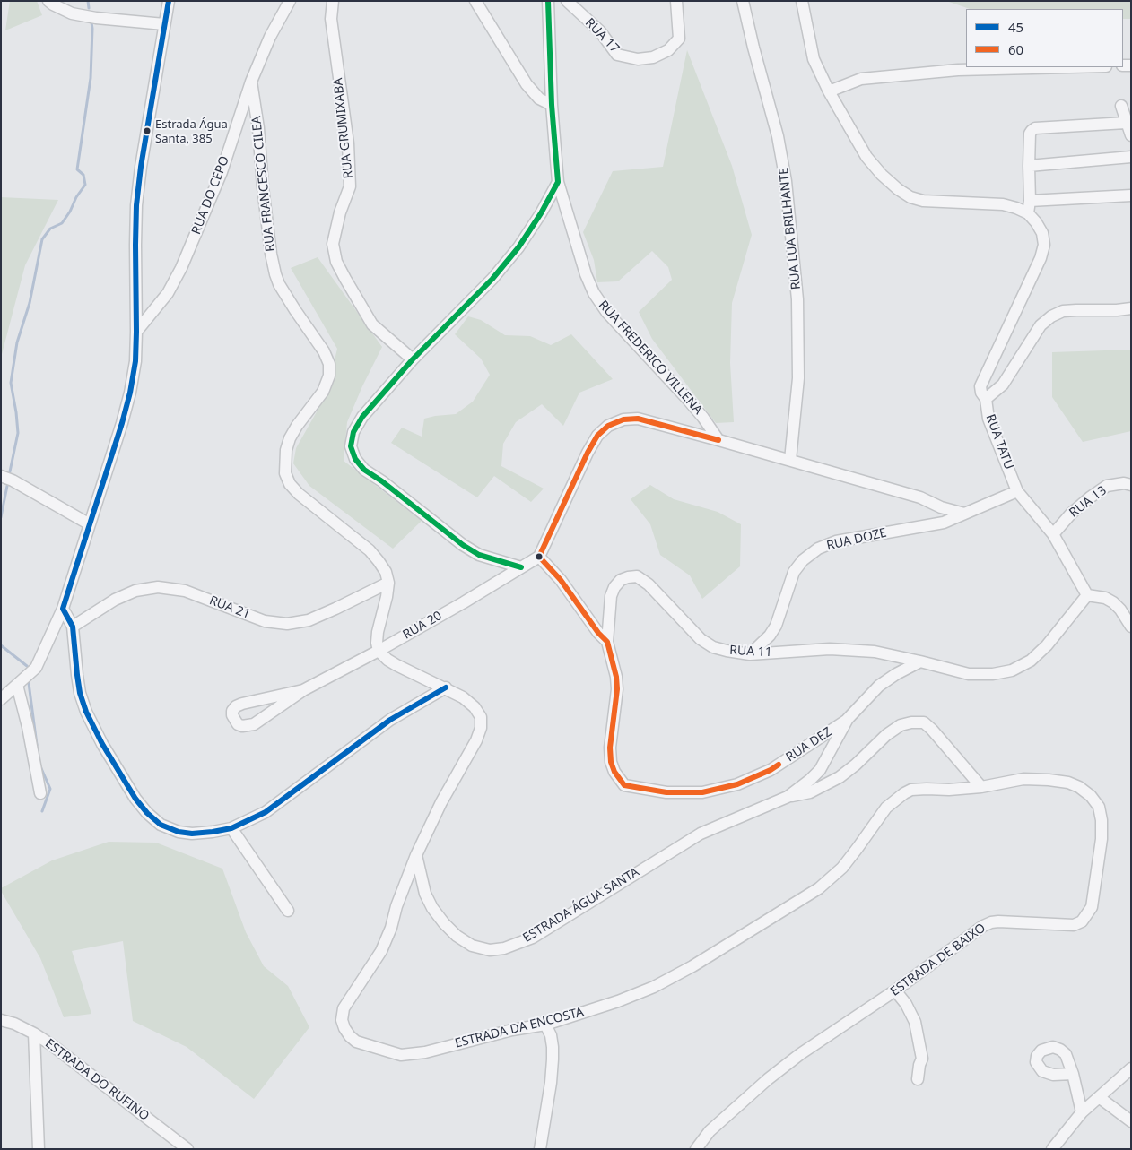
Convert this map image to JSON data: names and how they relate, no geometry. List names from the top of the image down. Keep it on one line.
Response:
{"streets":{"street":["RUA 17","RUA GRUMIXABA","RUA FRANCESCO CILEA","RUA DO CEPO","RUA LUA BRILHANTE","RUA FREDERICO VILLENA","RUA TATU","RUA 13","RUA DOZE","RUA 21","RUA 20","RUA 11","RUA DEZ","ESTRADA ÁGUA SANTA","ESTRADA DE BAIXO","ESTRADA DA ENCOSTA","ESTRADA DO RUFINO"]},"crossings":[["RUA FRANCESCO CILEA","RUA DO CEPO"],["RUA FRANCESCO CILEA","RUA 21"],["RUA TATU","RUA 13"],["RUA TATU","RUA DOZE"],["RUA DOZE","RUA 11"],["RUA 20","RUA DEZ"],["RUA 11","RUA DEZ"],["RUA 11","ESTRADA ÁGUA SANTA"],["RUA DEZ","ESTRADA ÁGUA SANTA"],["ESTRADA ÁGUA SANTA","ESTRADA DA ENCOSTA"],["ESTRADA DE BAIXO","ESTRADA DA ENCOSTA"]],"places":["Estrada Água Santa, 385"],"lines":["transit line 45","transit line 60"],"legend":["45","60"]}
